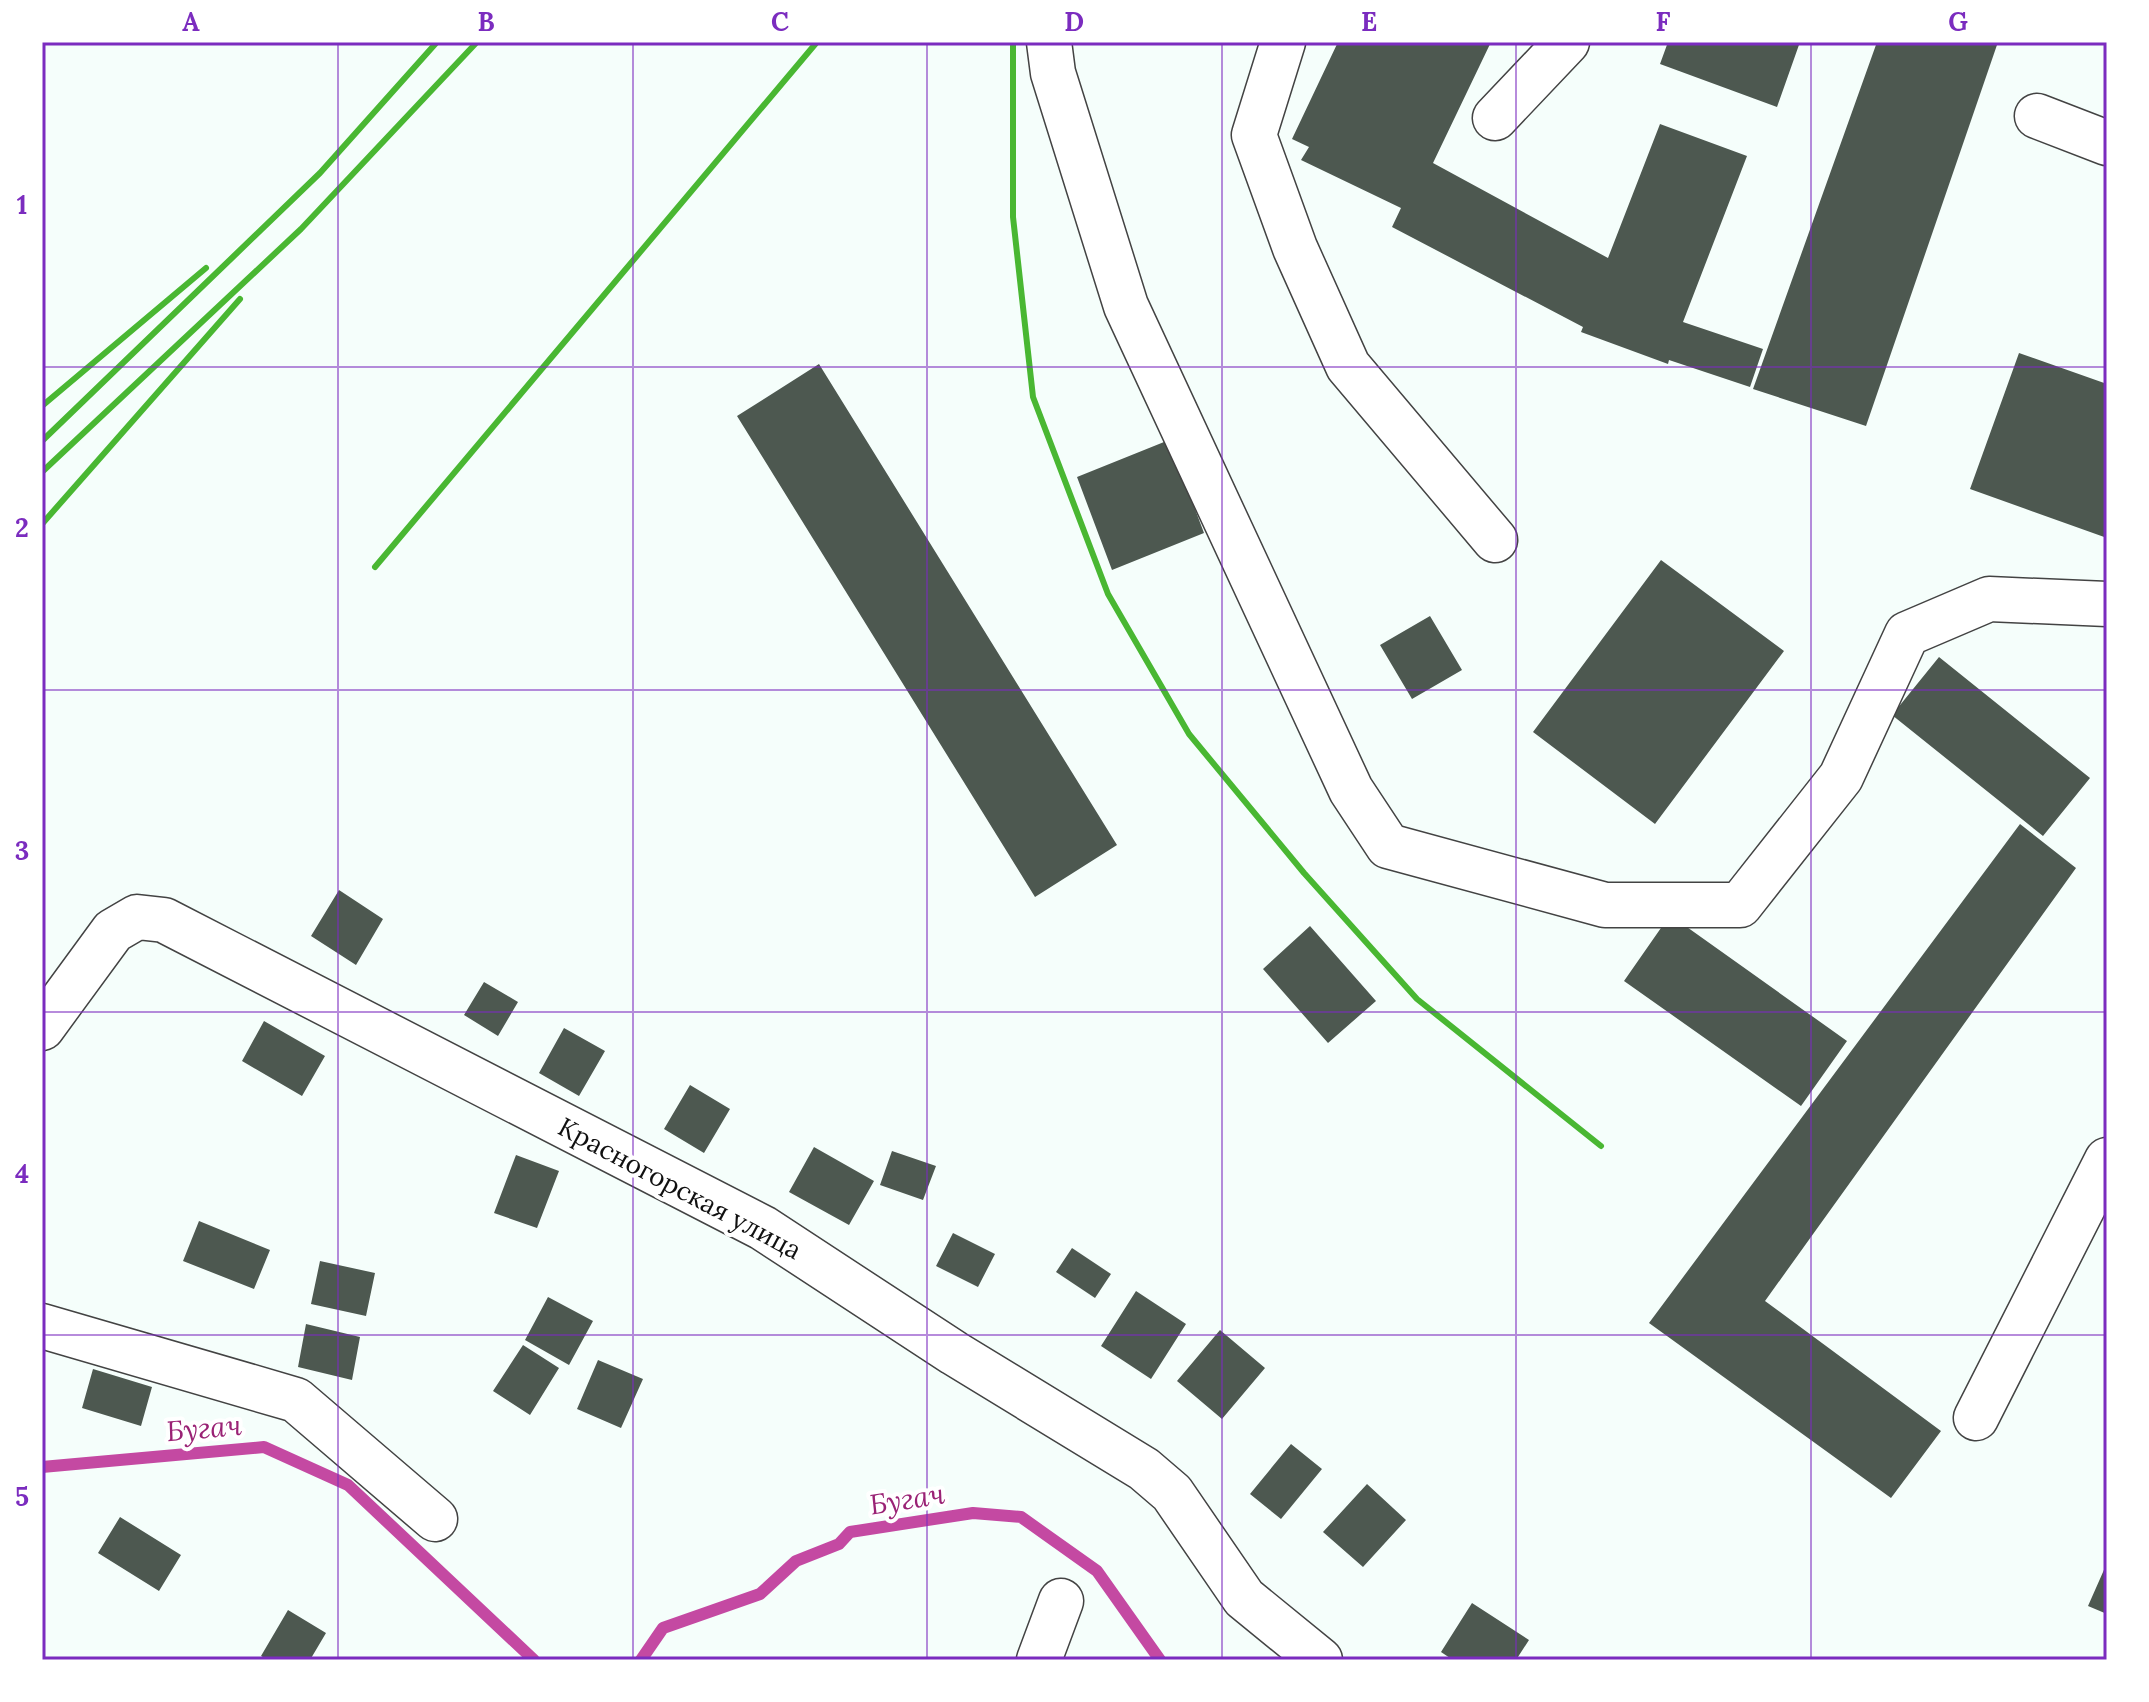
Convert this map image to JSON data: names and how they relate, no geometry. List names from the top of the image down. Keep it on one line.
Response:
{"streets":{"street":["Красногорская улица"]},"water":["Бугач"],"grid":{"columns":["A","B","C","D","E","F","G"],"rows":["1","2","3","4","5"]}}
